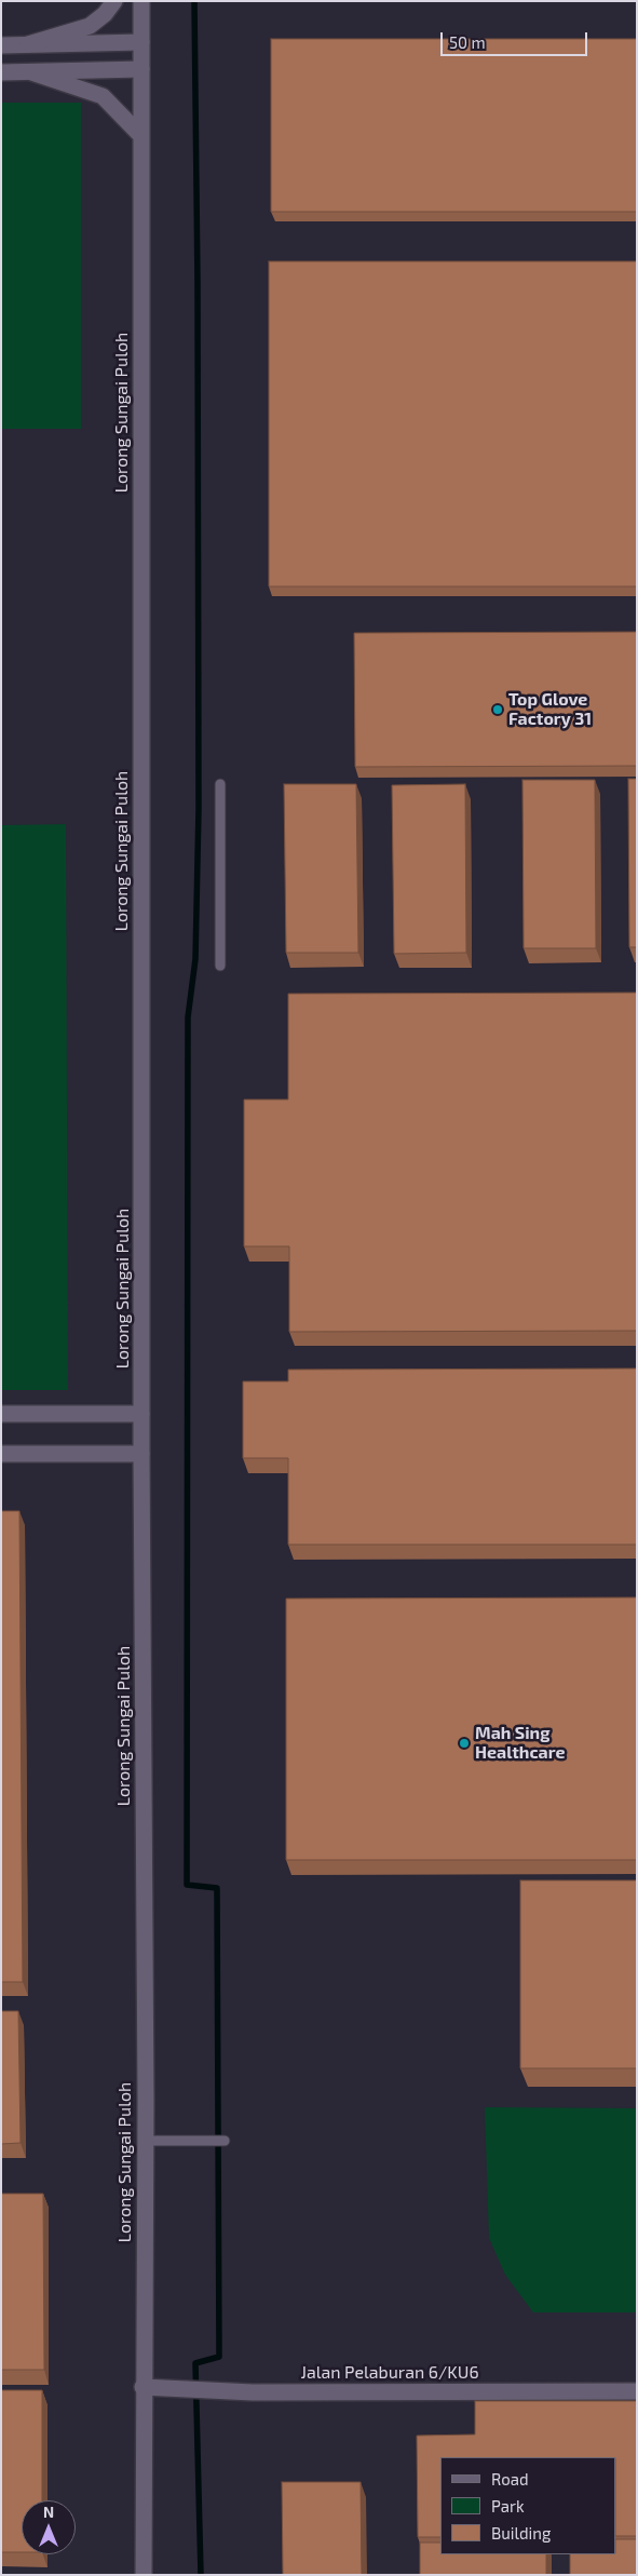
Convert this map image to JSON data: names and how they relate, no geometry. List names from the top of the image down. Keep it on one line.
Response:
{"streets":{"street":["Lorong Sungai Puloh","Jalan Pelaburan 6/KU6"]},"crossings":[["Lorong Sungai Puloh","Jalan Pelaburan 6/KU6"]],"places":["Top Glove Factory 31","Mah Sing Healthcare"],"legend":["Road","Park","Building"],"scale_bar":"50 m","north":"top"}
